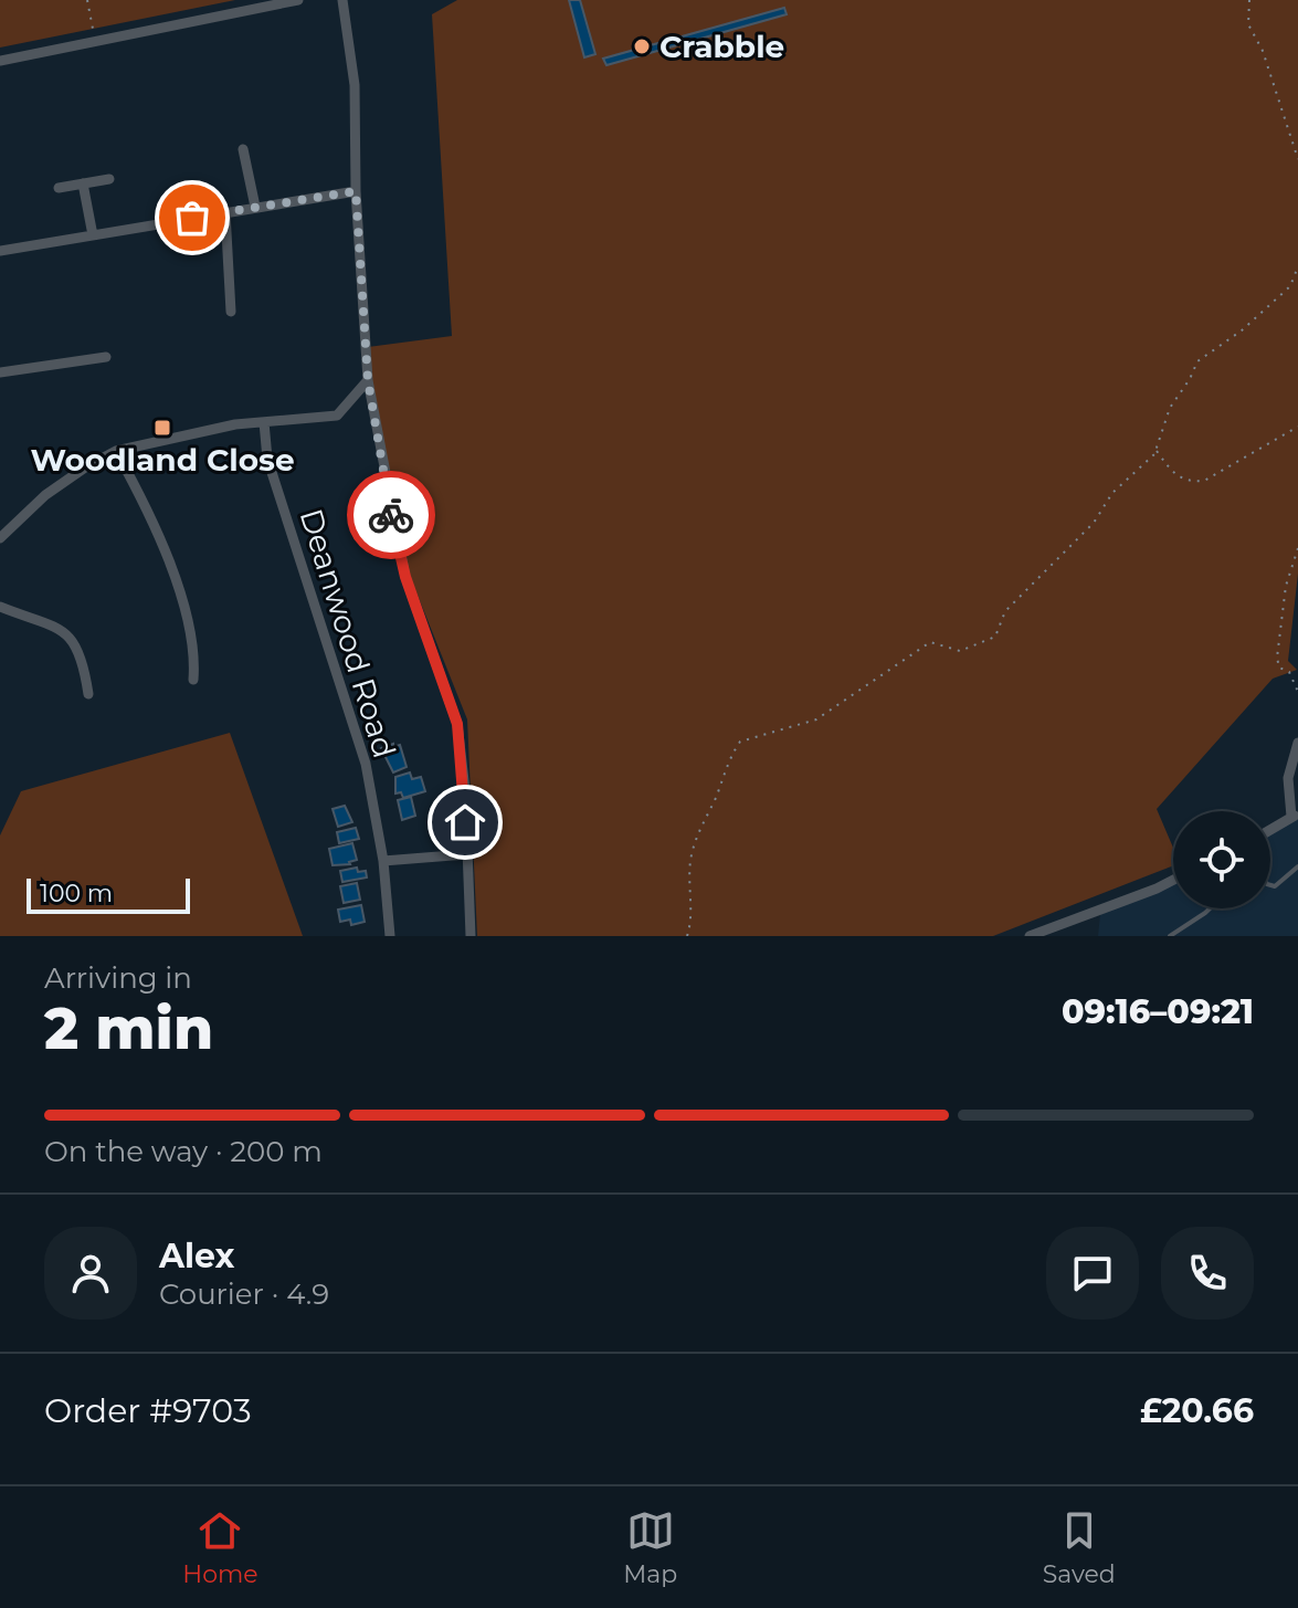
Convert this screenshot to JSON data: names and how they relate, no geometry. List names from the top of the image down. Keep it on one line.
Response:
{"streets":{"street":["Deanwood Road"]},"places":{"other":["Crabble"],"transit":["Woodland Close"]},"scale_bar":"100 m","page":{"scale":"100 m","heading":["2 min","Arriving in","09:16–09:21"],"panel":["Alex","Courier · 4.9","Order #9703","£20.66"],"bar":"On the way · 200 m","tabs":["Home","Map","Saved"]}}
